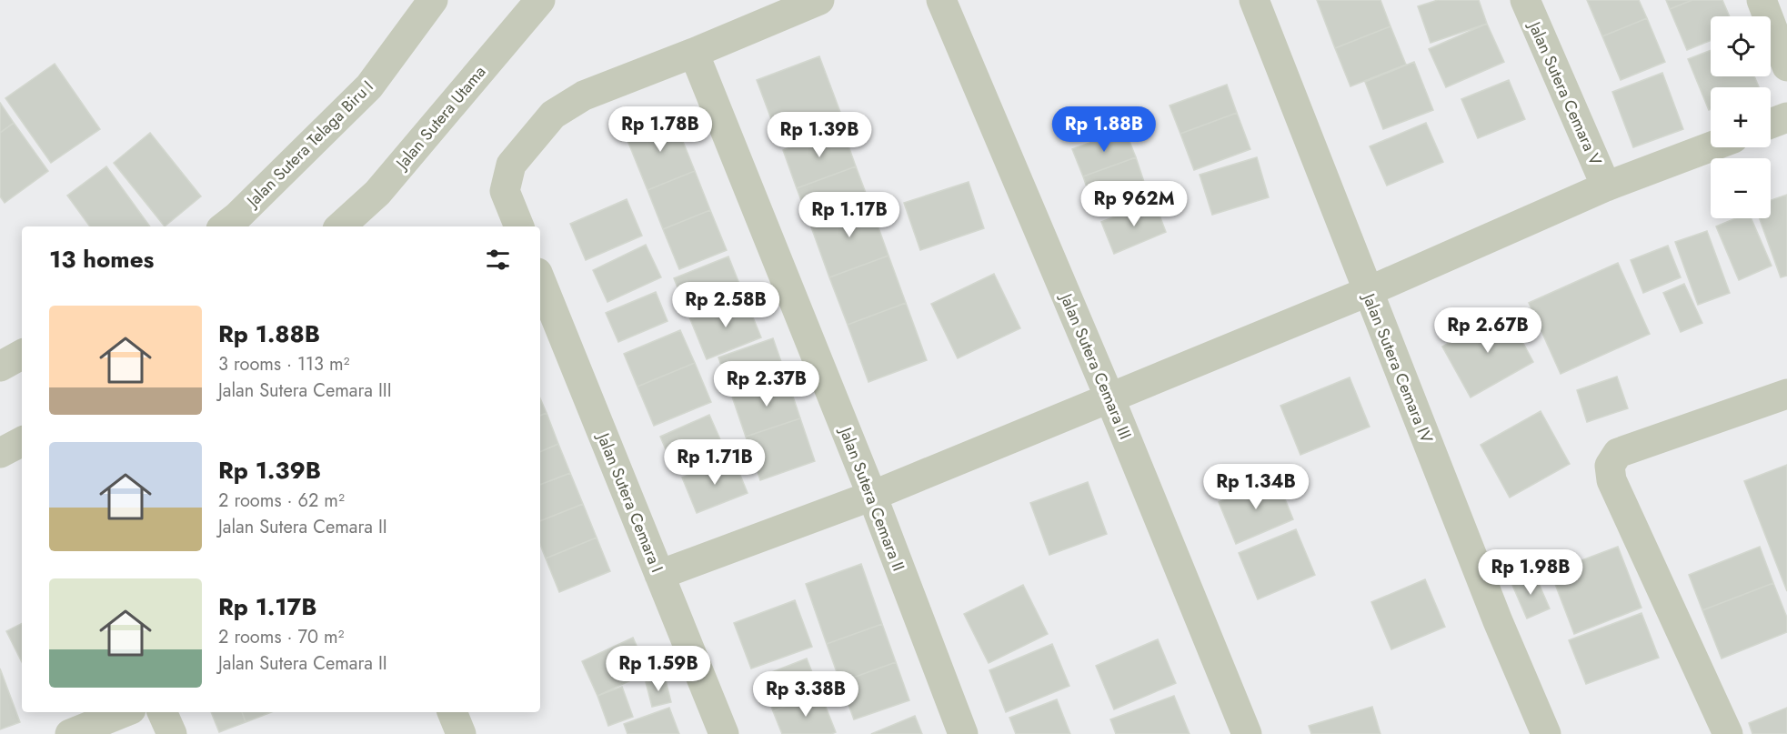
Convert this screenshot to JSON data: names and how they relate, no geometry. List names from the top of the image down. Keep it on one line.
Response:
{"streets":{"street":["Jalan Sutera Cemara V","Jalan Sutera Utama","Jalan Sutera Telaga Biru I","Jalan Sutera Cemara III","Jalan Sutera Cemara IV","Jalan Sutera Cemara II","Jalan Sutera Cemara I"]},"page":{"map_buttons":["+","−"],"price":["Rp 1.78B","Rp 1.88B","Rp 1.39B","Rp 962M","Rp 1.17B","Rp 2.58B","Rp 2.67B","Rp 2.37B","Rp 1.71B","Rp 1.34B","Rp 1.98B","Rp 1.59B","Rp 3.38B"],"heading":"13 homes","list":[{"name":"Rp 1.88B","note":"3 rooms · 113 m² · Jalan Sutera Cemara III"},{"name":"Rp 1.39B","note":"2 rooms · 62 m² · Jalan Sutera Cemara II"},{"name":"Rp 1.17B","note":"2 rooms · 70 m² · Jalan Sutera Cemara II"}]}}
